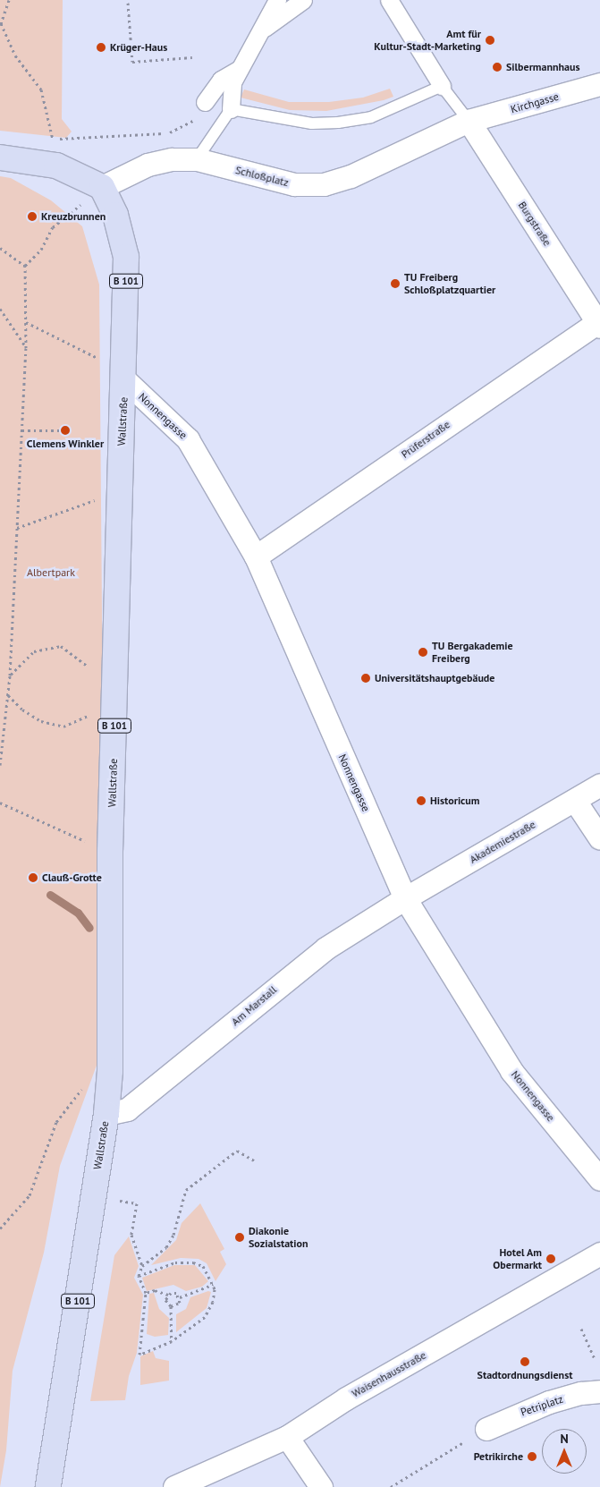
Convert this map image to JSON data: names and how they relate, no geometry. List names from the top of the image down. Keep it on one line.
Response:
{"streets":{"main road":["B 101","Wallstraße"],"street":["Kirchgasse","Schloßplatz","Burgstraße","Nonnengasse","Prüferstraße","Akademiestraße","Am Marstall","Waisenhausstraße","Petriplatz"]},"crossings":[["Kirchgasse","Schloßplatz"],["Kirchgasse","Burgstraße"],["Schloßplatz","Burgstraße"],["Schloßplatz","Wallstraße"],["Burgstraße","Prüferstraße"],["Nonnengasse","Wallstraße"],["Nonnengasse","Prüferstraße"],["Nonnengasse","Akademiestraße"],["Nonnengasse","Am Marstall"],["Wallstraße","Am Marstall"],["Akademiestraße","Am Marstall"]],"parks":["Albertpark"],"places":["Amt für Kultur-Stadt-Marketing","Krüger-Haus","Silbermannhaus","Kreuzbrunnen","TU Freiberg Schloßplatzquartier","Clemens Winkler","TU Bergakademie Freiberg","Universitätshauptgebäude","Historicum","Clauß-Grotte","Diakonie Sozialstation","Hotel Am Obermarkt","Stadtordnungsdienst","Petrikirche"],"north":"top"}
